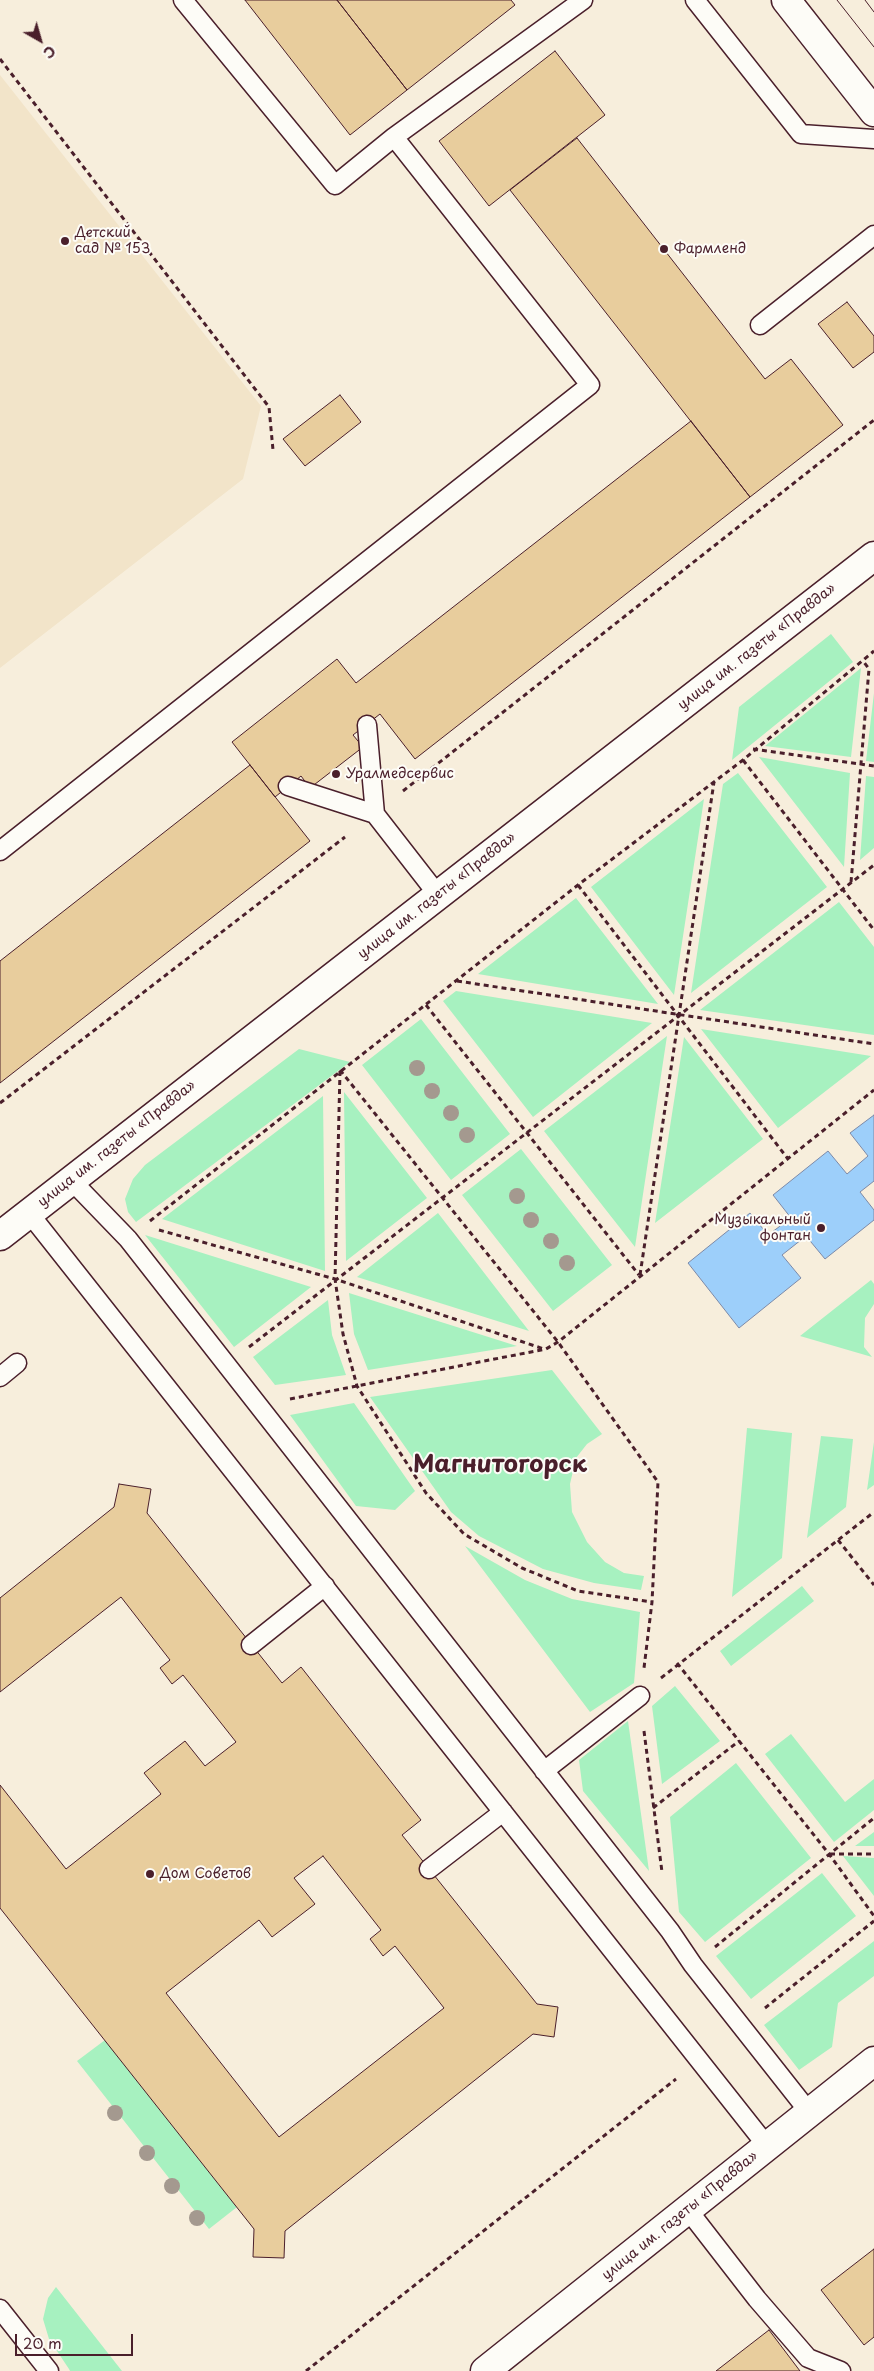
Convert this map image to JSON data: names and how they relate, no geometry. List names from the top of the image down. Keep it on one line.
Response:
{"streets":{"street":["улица им. газеты «Правда»"]},"districts":["Магнитогорск"],"places":["Детский сад № 153","Фармленд","Уралмедсервис","Музыкальный фонтан","Дом Советов"],"scale_bar":"20 m","north":"bottom right"}
